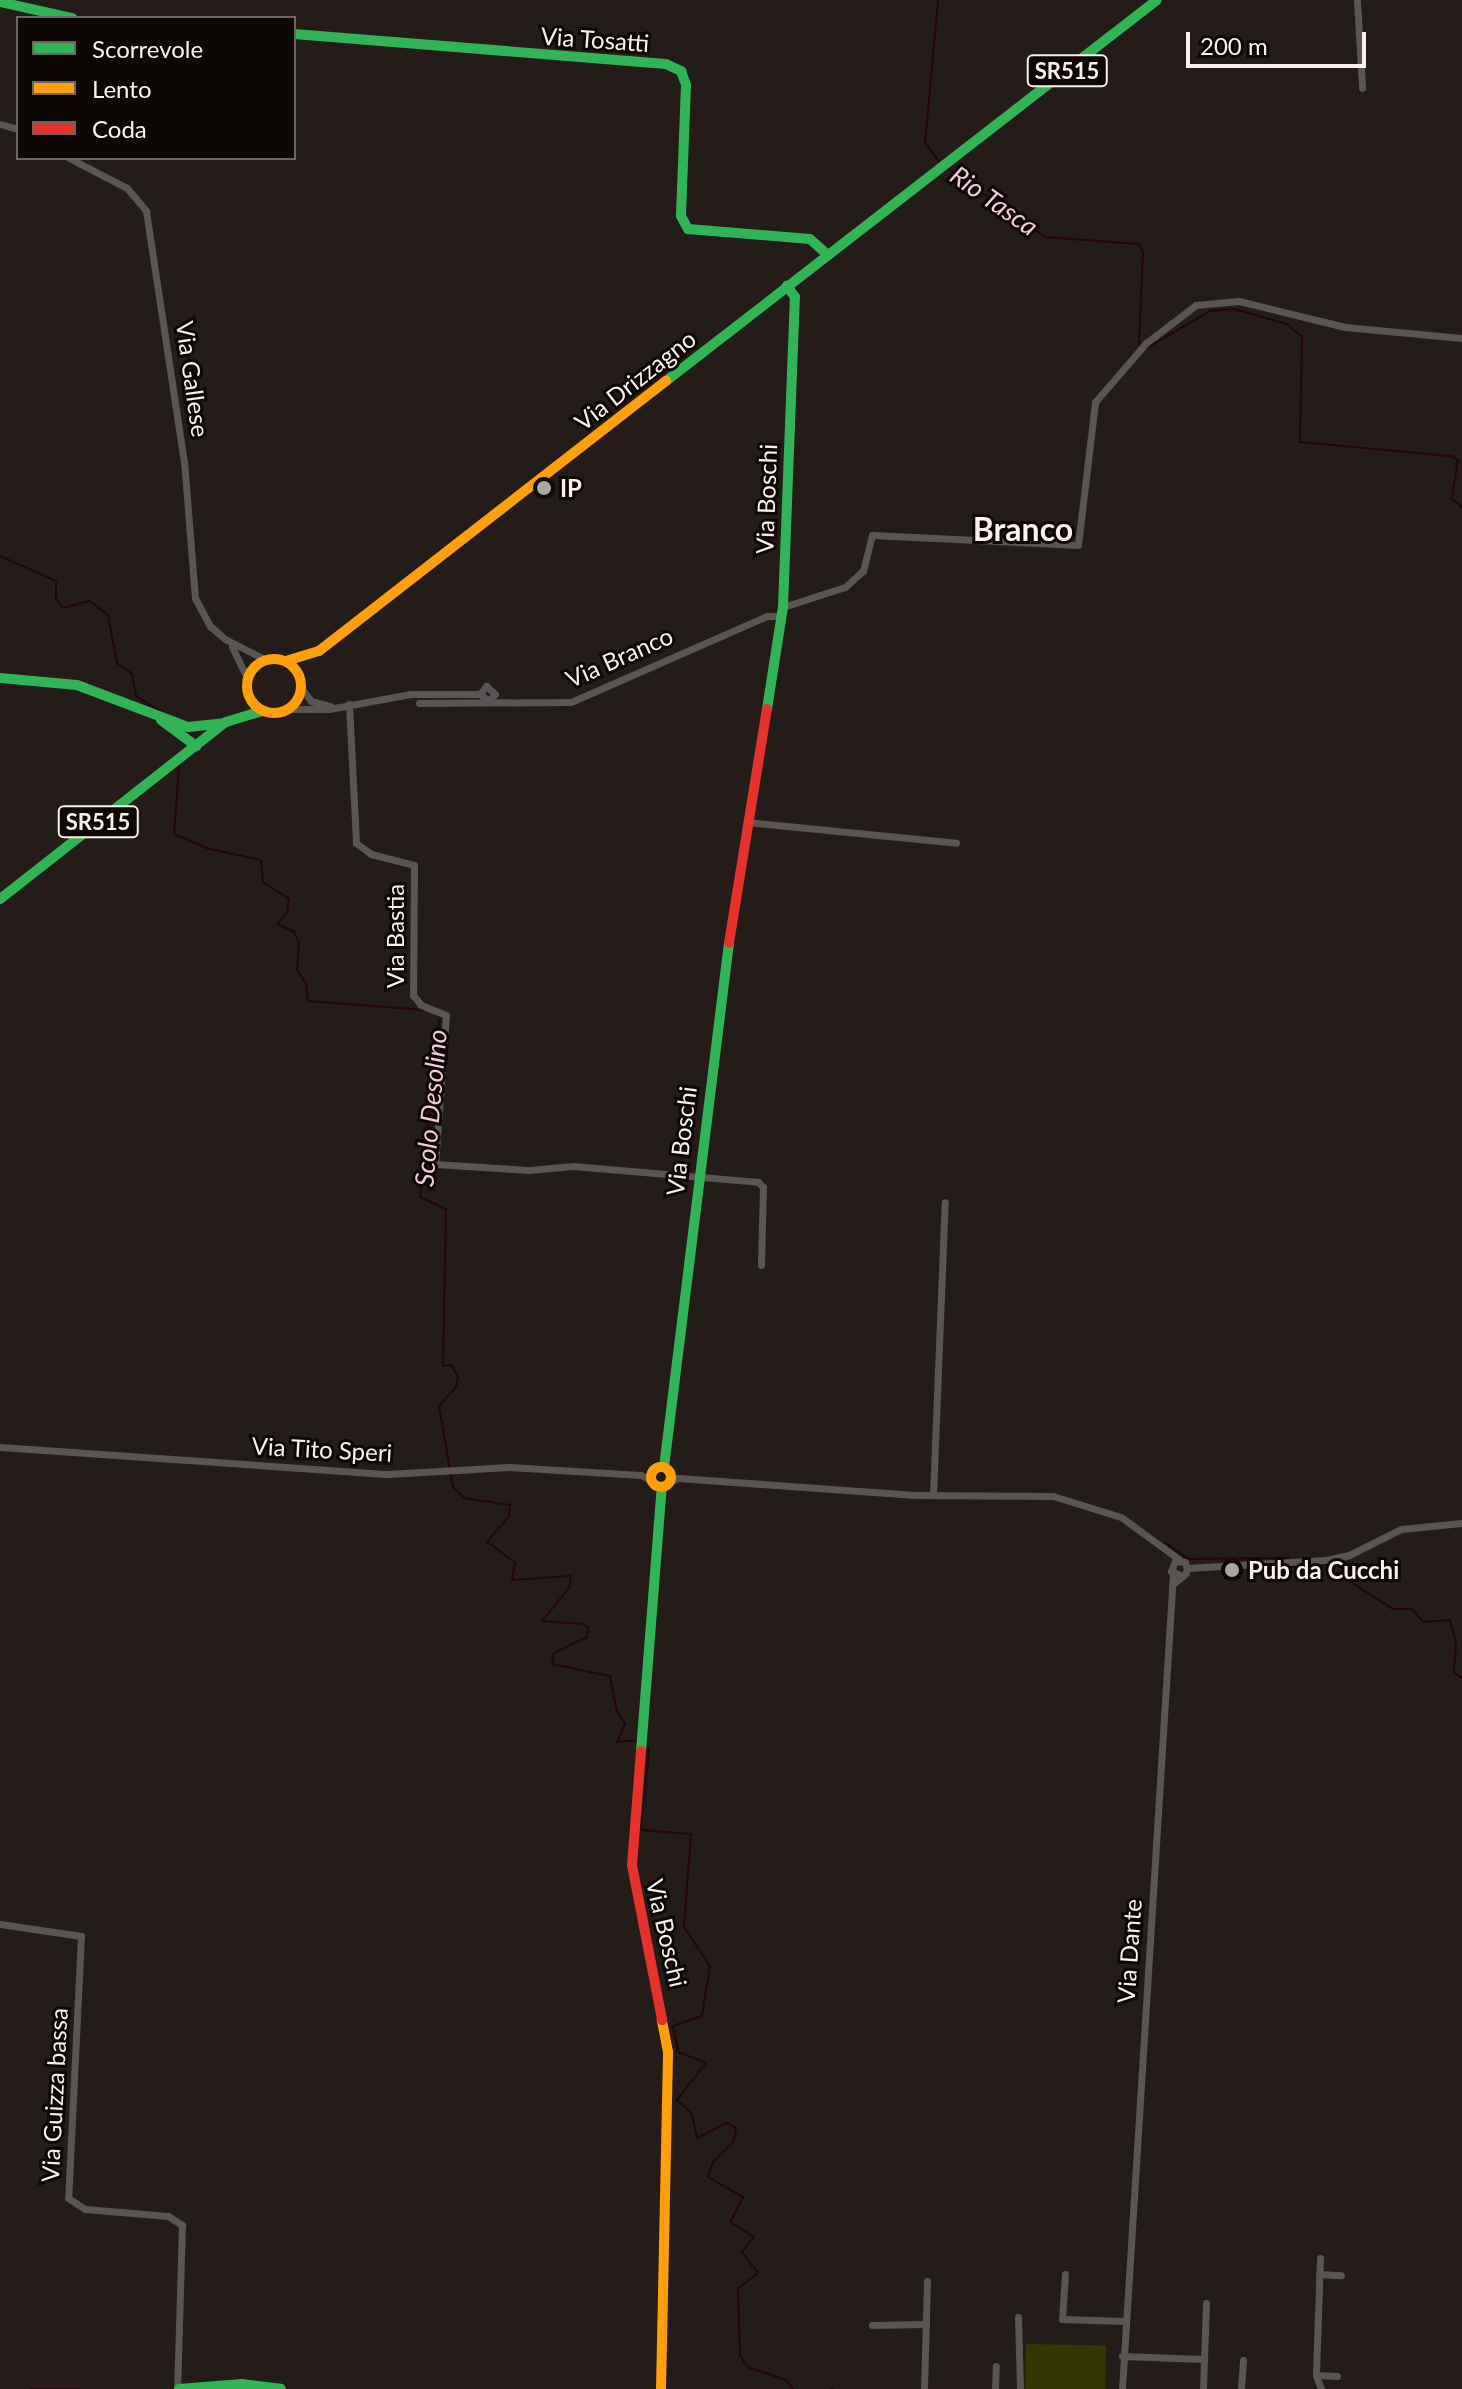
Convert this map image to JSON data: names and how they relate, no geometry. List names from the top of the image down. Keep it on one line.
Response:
{"streets":{"street":["Via Tosatti","SR515","Via Gallese","Via Drizzagno","Via Boschi","Via Branco","Via Bastia","Via Tito Speri","Via Dante","Via Guizza bassa"]},"crossings":[["Via Tosatti","Via Drizzagno"],["Via Gallese","Via Drizzagno"],["Via Drizzagno","Via Boschi"],["Via Boschi","Via Branco"],["Via Boschi","Via Bastia"]],"districts":["Branco"],"water":["Rio Tasca","Scolo Desolino"],"places":["IP","Pub da Cucchi"],"legend":["Scorrevole","Lento","Coda"],"scale_bar":"200 m"}
